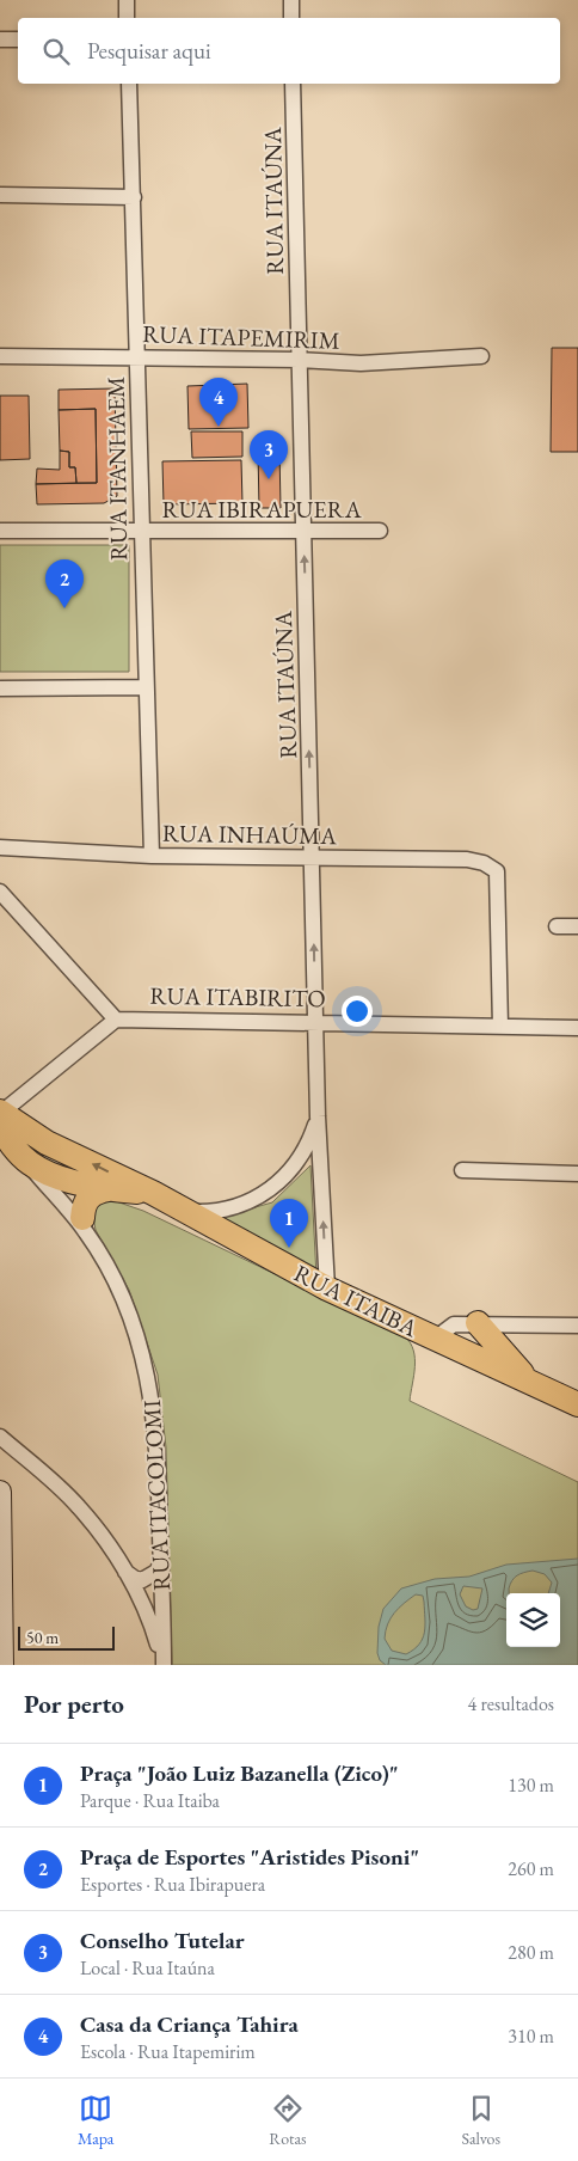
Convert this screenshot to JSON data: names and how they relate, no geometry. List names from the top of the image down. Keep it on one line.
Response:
{"streets":{"main road":["RUA ITAIBA"],"street":["RUA ITAÚNA","RUA ITAPEMIRIM","RUA ITANHAEM","RUA IBIRAPUERA","RUA INHAÚMA","RUA ITABIRITO","RUA ITACOLOMI"]},"crossings":[["RUA ITAÚNA","RUA ITAPEMIRIM"],["RUA ITAÚNA","RUA IBIRAPUERA"],["RUA ITAÚNA","RUA INHAÚMA"],["RUA ITAÚNA","RUA ITABIRITO"],["RUA ITAÚNA","RUA ITAIBA"],["RUA ITAPEMIRIM","RUA ITANHAEM"],["RUA ITANHAEM","RUA IBIRAPUERA"],["RUA ITANHAEM","RUA INHAÚMA"],["RUA INHAÚMA","RUA ITABIRITO"],["RUA ITABIRITO","RUA ITAIBA"],["RUA ITAIBA","RUA ITACOLOMI"]],"one_way":["RUA ITAÚNA"],"scale_bar":"50 m","page":{"search":"Pesquisar aqui","pins":["4","3","2","1"],"scale":"50 m","heading":["Por perto","4 resultados"],"list":[{"mark":"1","name":"Praça \"João Luiz Bazanella (Zico)\"","note":"Parque · Rua Itaiba","value":"130 m"},{"mark":"2","name":"Praça de Esportes \"Aristides Pisoni\"","note":"Esportes · Rua Ibirapuera","value":"260 m"},{"mark":"3","name":"Conselho Tutelar","note":"Local · Rua Itaúna","value":"280 m"},{"mark":"4","name":"Casa da Criança Tahira","note":"Escola · Rua Itapemirim","value":"310 m"}],"nav":["Mapa","Rotas","Salvos"]}}
